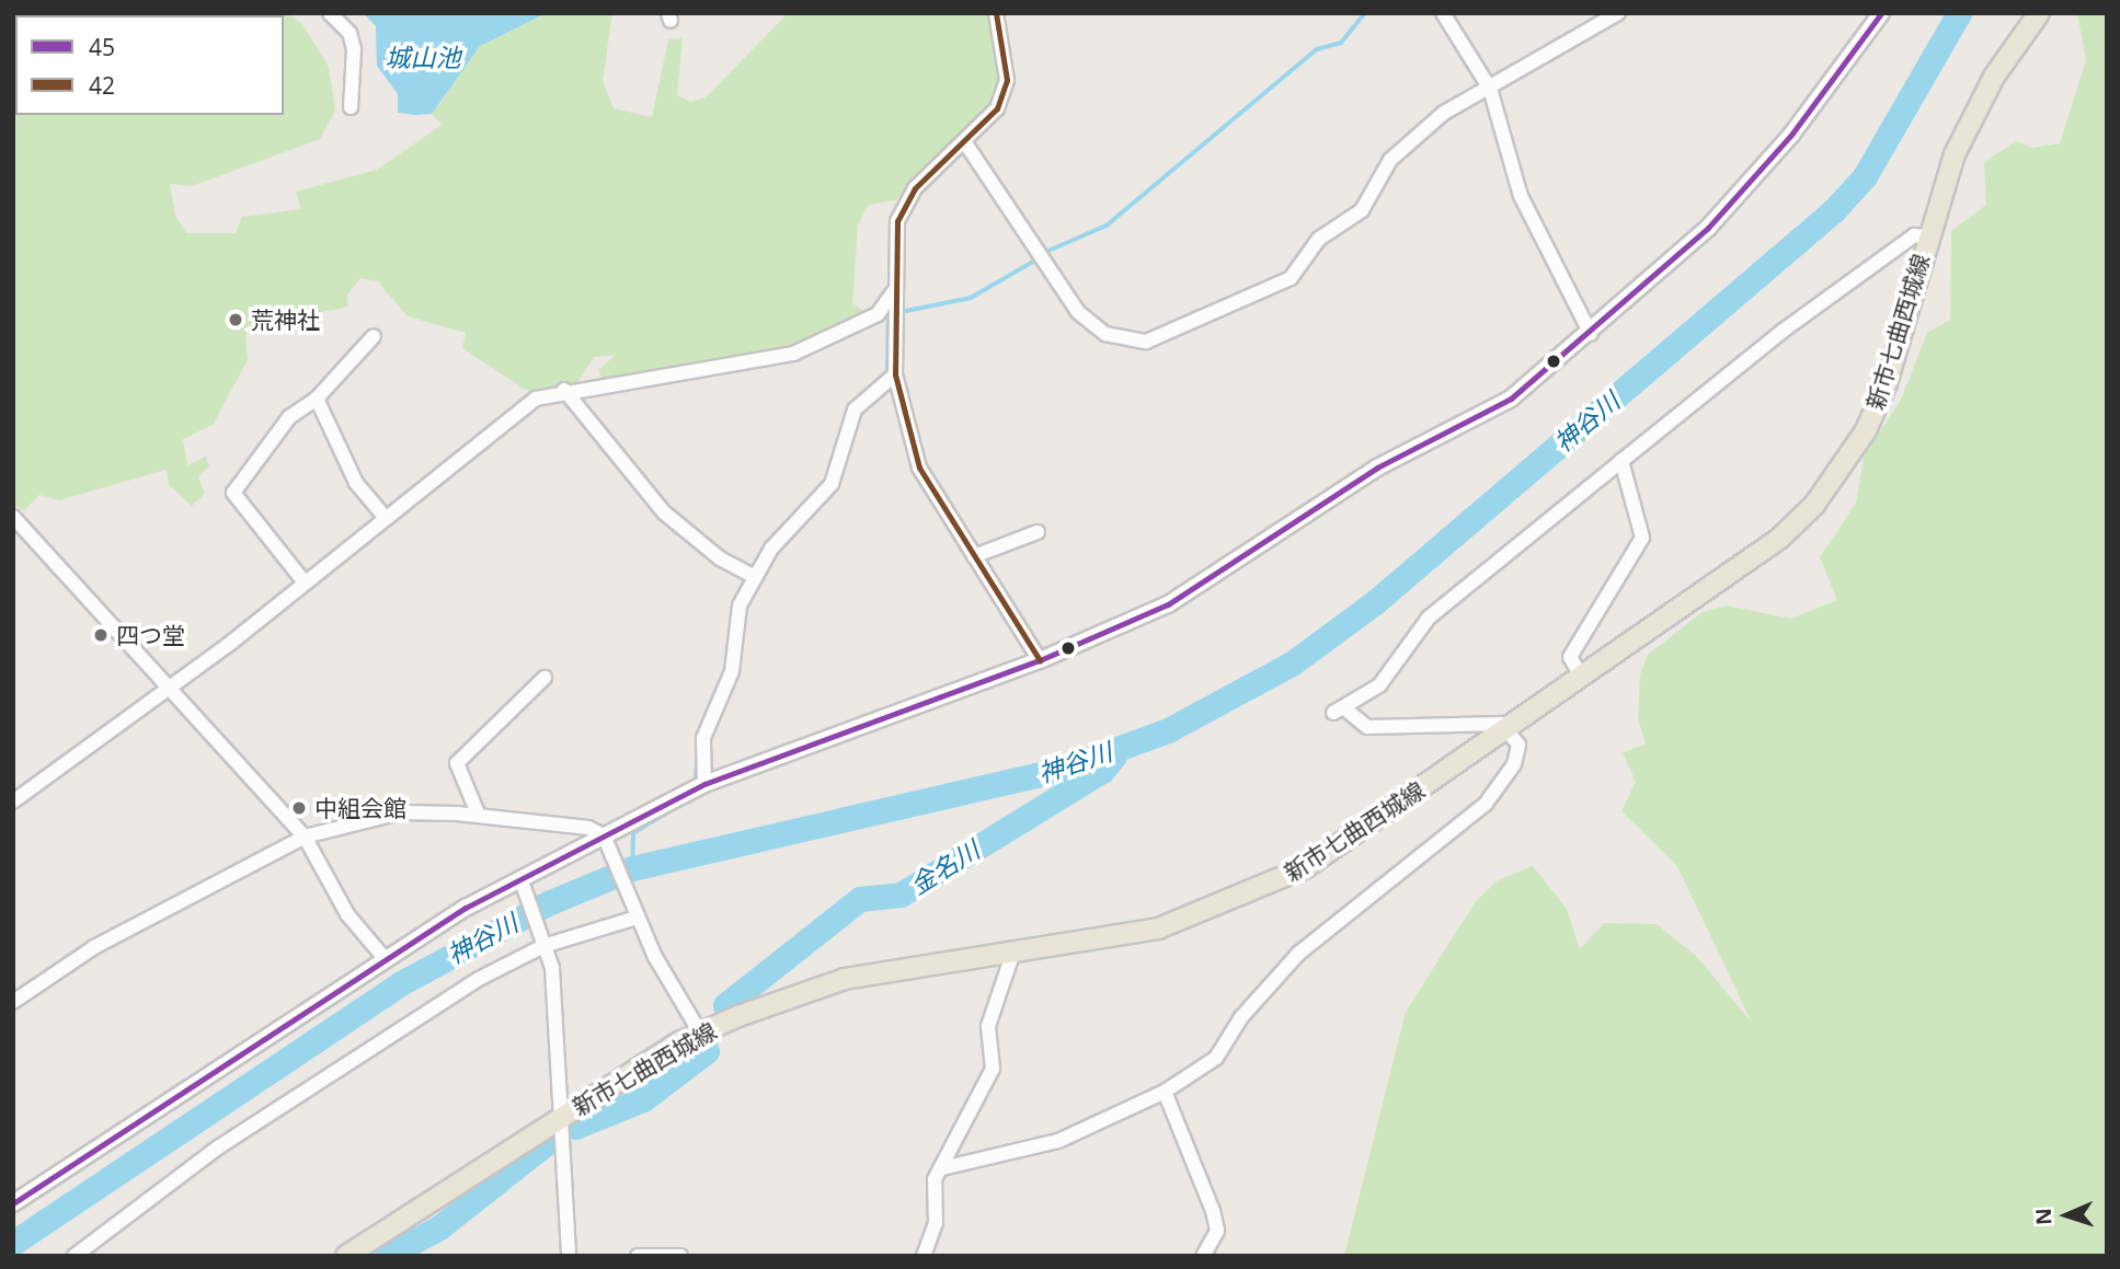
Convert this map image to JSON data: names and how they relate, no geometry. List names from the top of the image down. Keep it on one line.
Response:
{"streets":{"main road":["新市七曲西城線"]},"water":["城山池","神谷川","金名川"],"places":["荒神社","四つ堂","中組会館"],"lines":["transit line 45","transit line 42"],"legend":["45","42"],"north":"left"}
